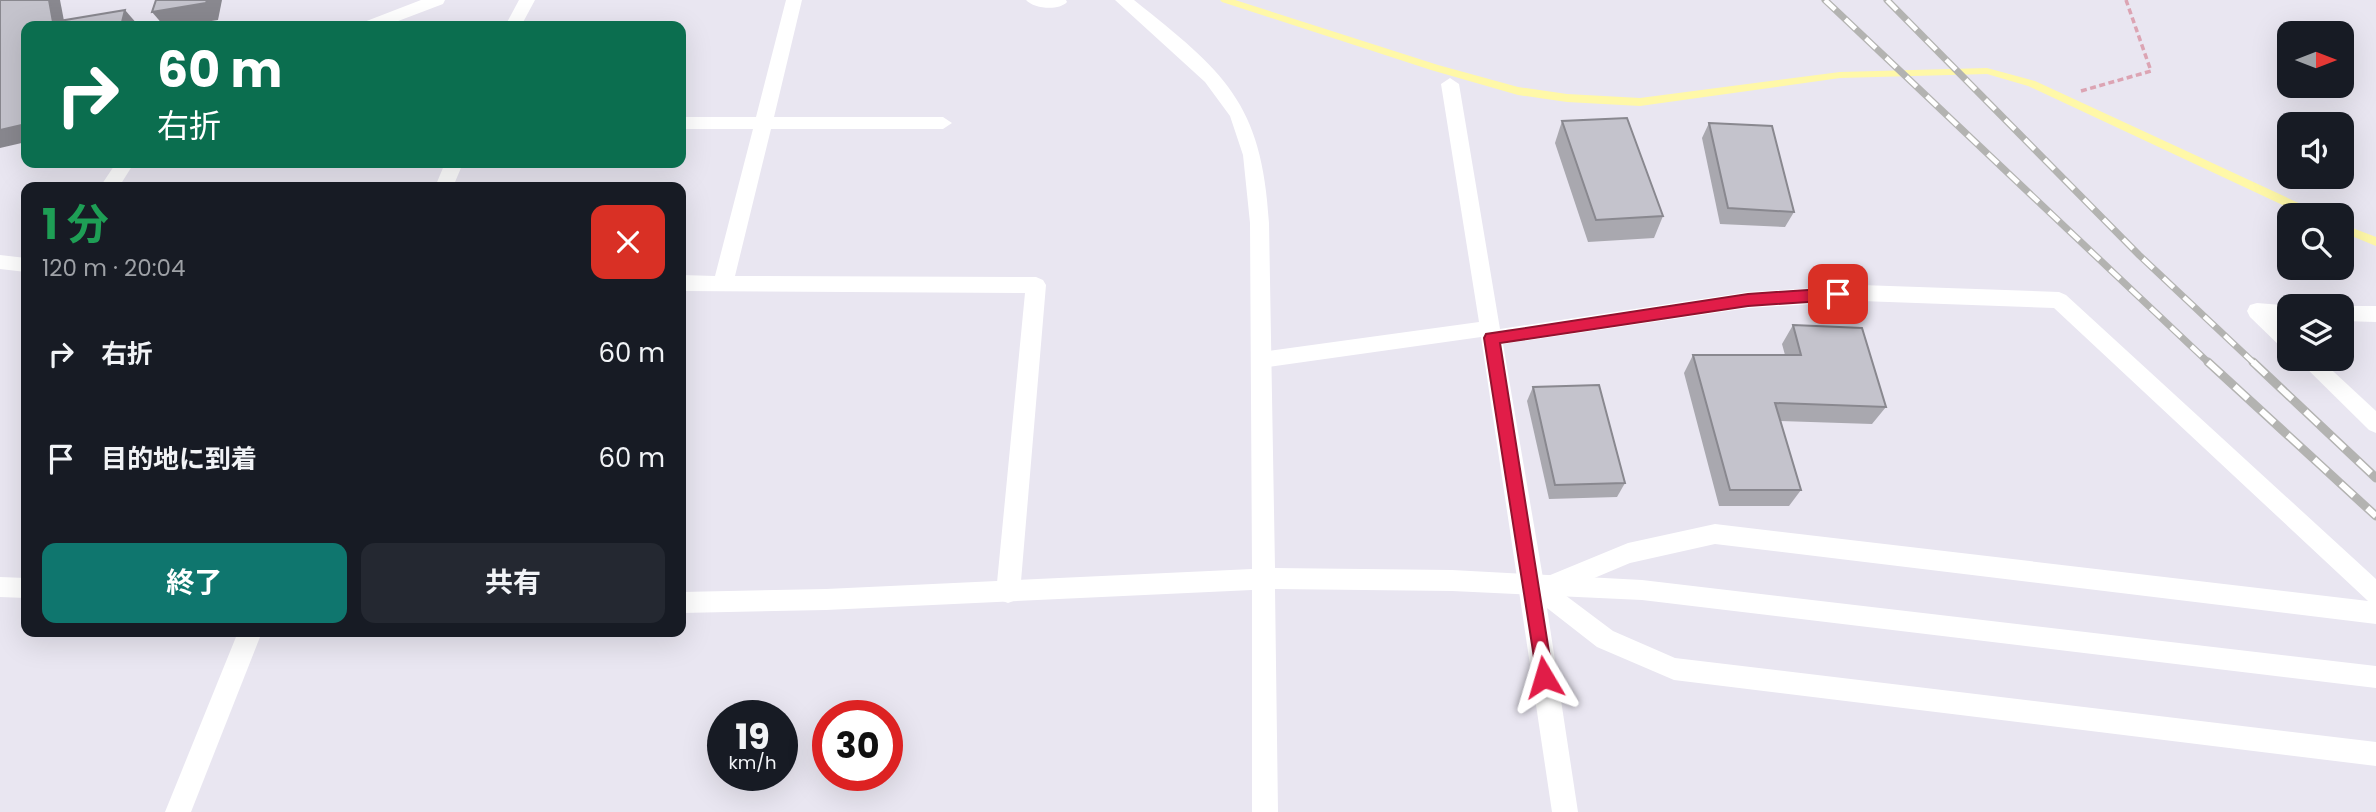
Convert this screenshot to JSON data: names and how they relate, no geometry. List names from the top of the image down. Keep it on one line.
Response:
{"north":"right","page":{"turn":["60 m","右折"],"heading":["1 分","120 m · 20:04"],"list":[{"name":"右折","value":"60 m"},{"name":"目的地に到着","value":"60 m"}],"buttons":["終了","共有"],"speed":"19 km/h","limit":"30"}}
